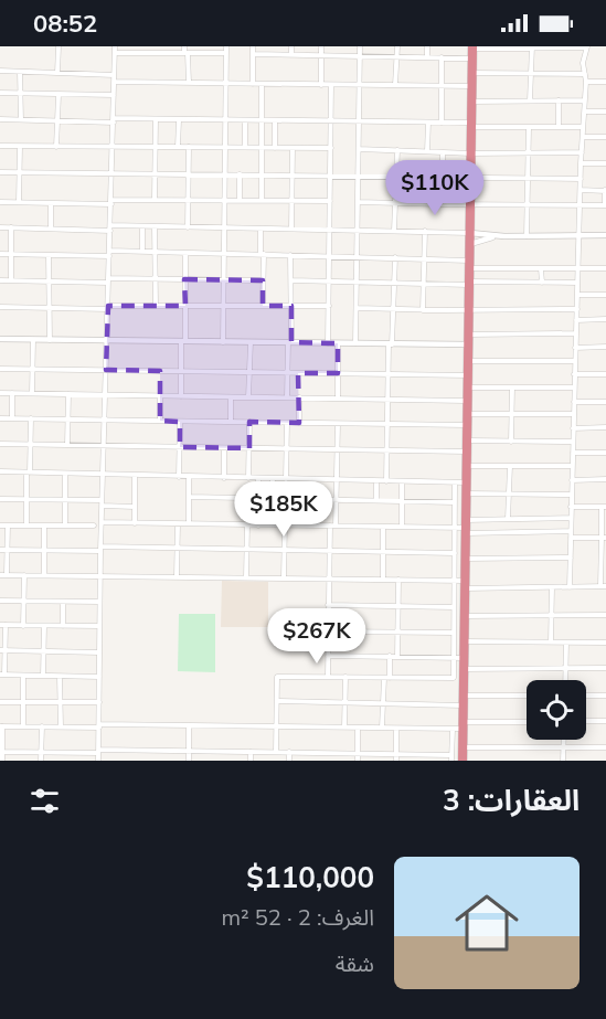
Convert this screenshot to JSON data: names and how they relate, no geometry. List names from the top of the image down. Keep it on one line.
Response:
{"page":{"status":"08:52","price":["$110K","$185K","$267K"],"heading":"العقارات: 3","list":[{"name":"$110,000","note":"الغرف: 2 · 52 m² · شقة"}]}}
